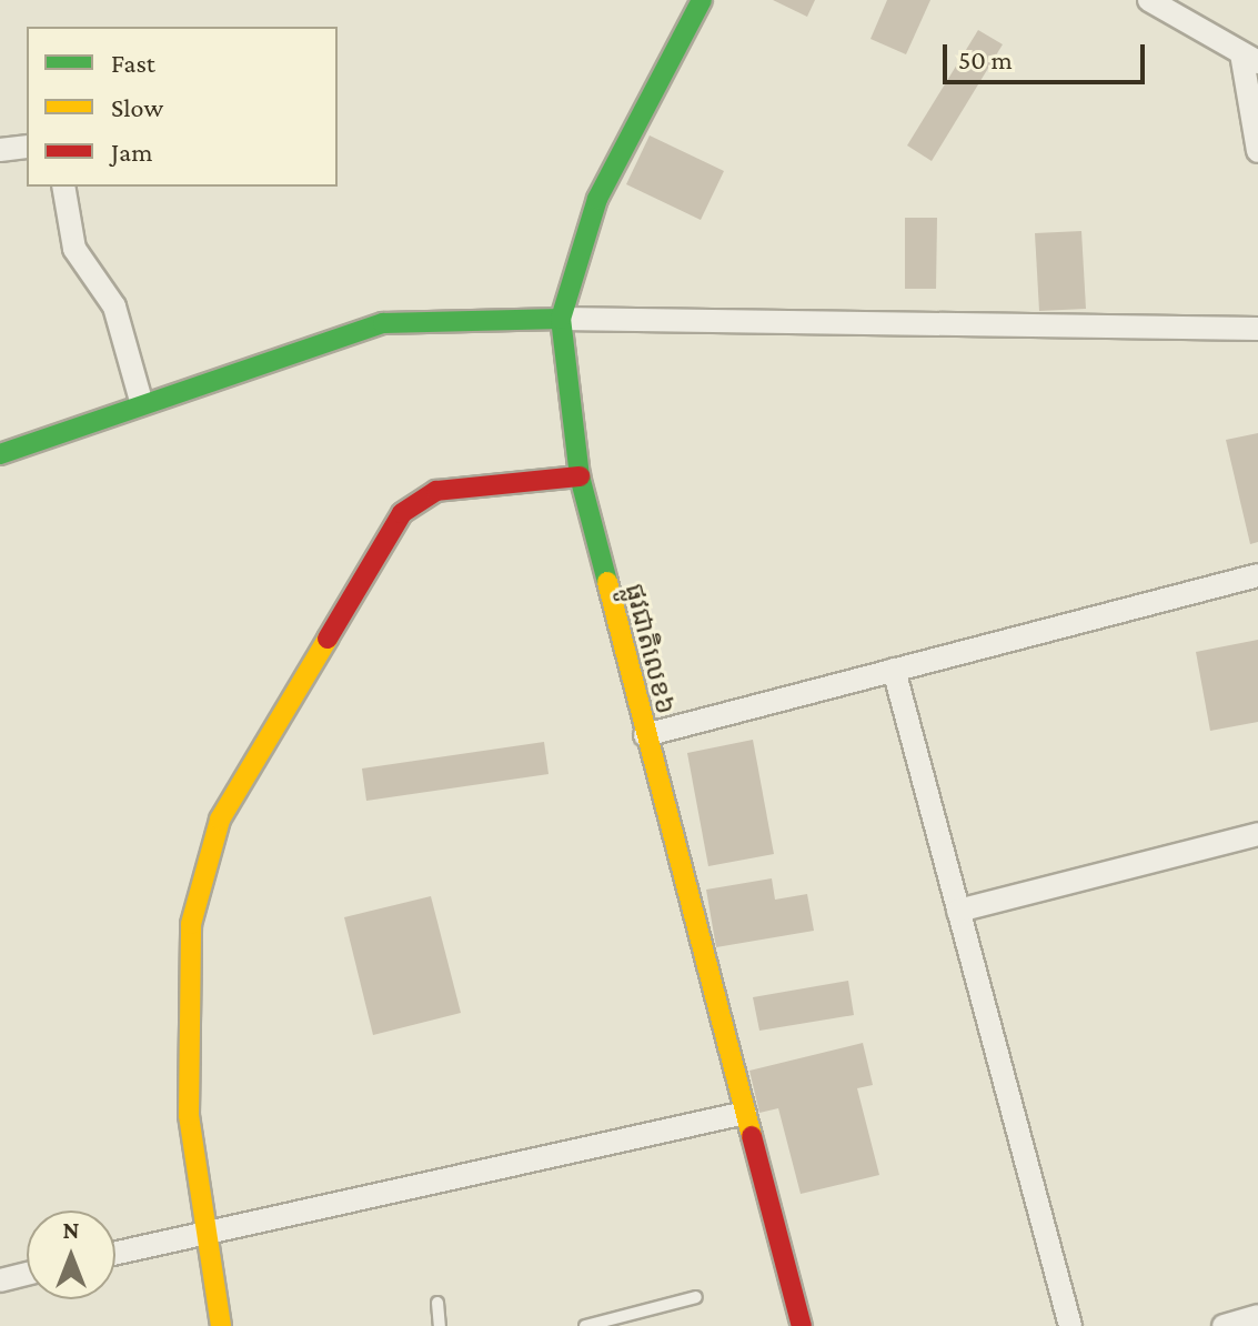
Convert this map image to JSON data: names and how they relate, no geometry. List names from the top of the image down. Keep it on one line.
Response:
{"streets":{"street":["ផ្លូវជាតិលេខ៦"]},"legend":["Fast","Slow","Jam"],"scale_bar":"50 m","north":"top"}
